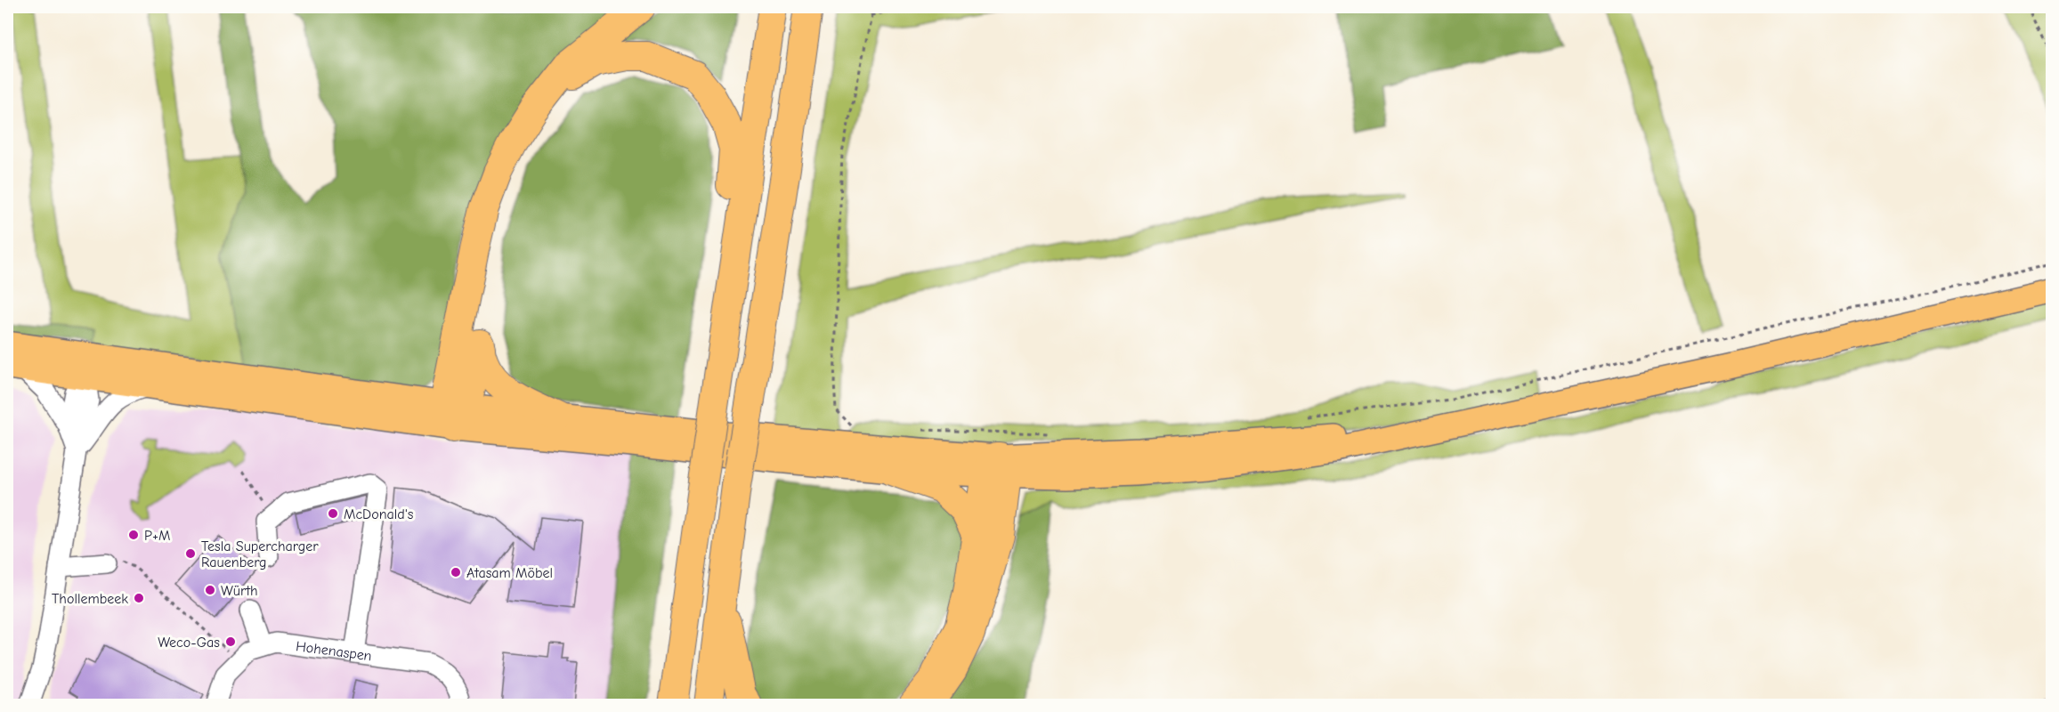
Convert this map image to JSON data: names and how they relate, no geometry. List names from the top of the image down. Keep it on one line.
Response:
{"streets":{"street":["Hohenaspen"]},"places":["McDonald's","P+M","Tesla Supercharger Rauenberg","Atasam Möbel","Würth","Thollembeek","Weco-Gas"]}
